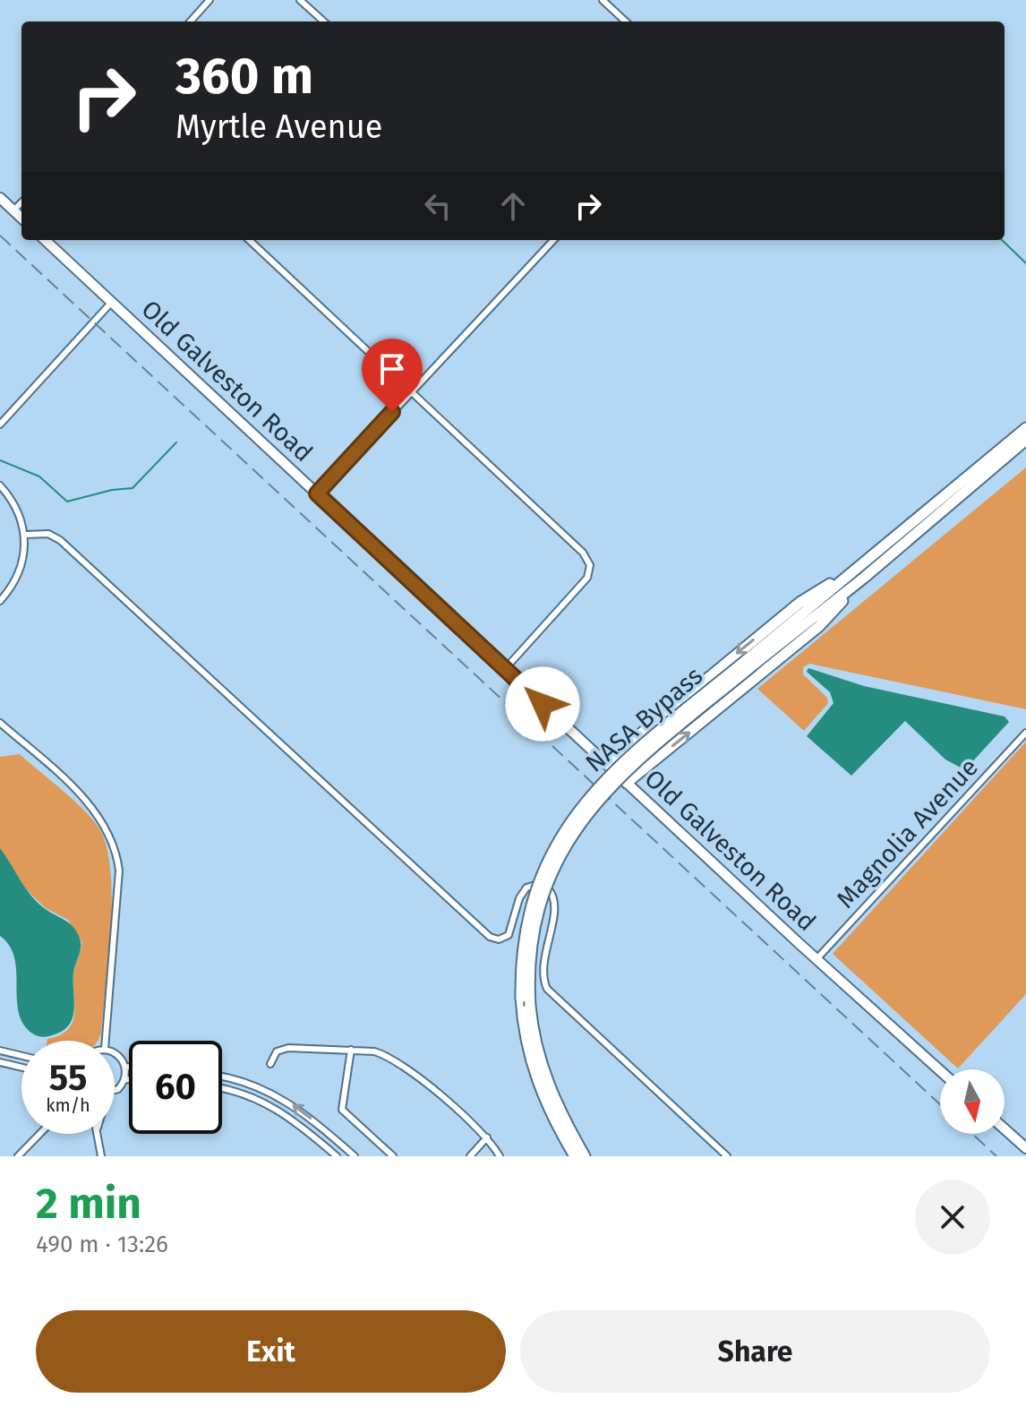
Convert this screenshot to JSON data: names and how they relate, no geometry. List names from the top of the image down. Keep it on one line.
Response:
{"streets":{"highway":["NASA Bypass"],"main road":["Old Galveston Road"],"street":["Magnolia Avenue"]},"crossings":[["Old Galveston Road","Magnolia Avenue"]],"north":"bottom","page":{"turn":["360 m","Myrtle Avenue"],"speed":"55 km/h","limit":"60","heading":["2 min","490 m · 13:26"],"buttons":["Exit","Share"]}}
